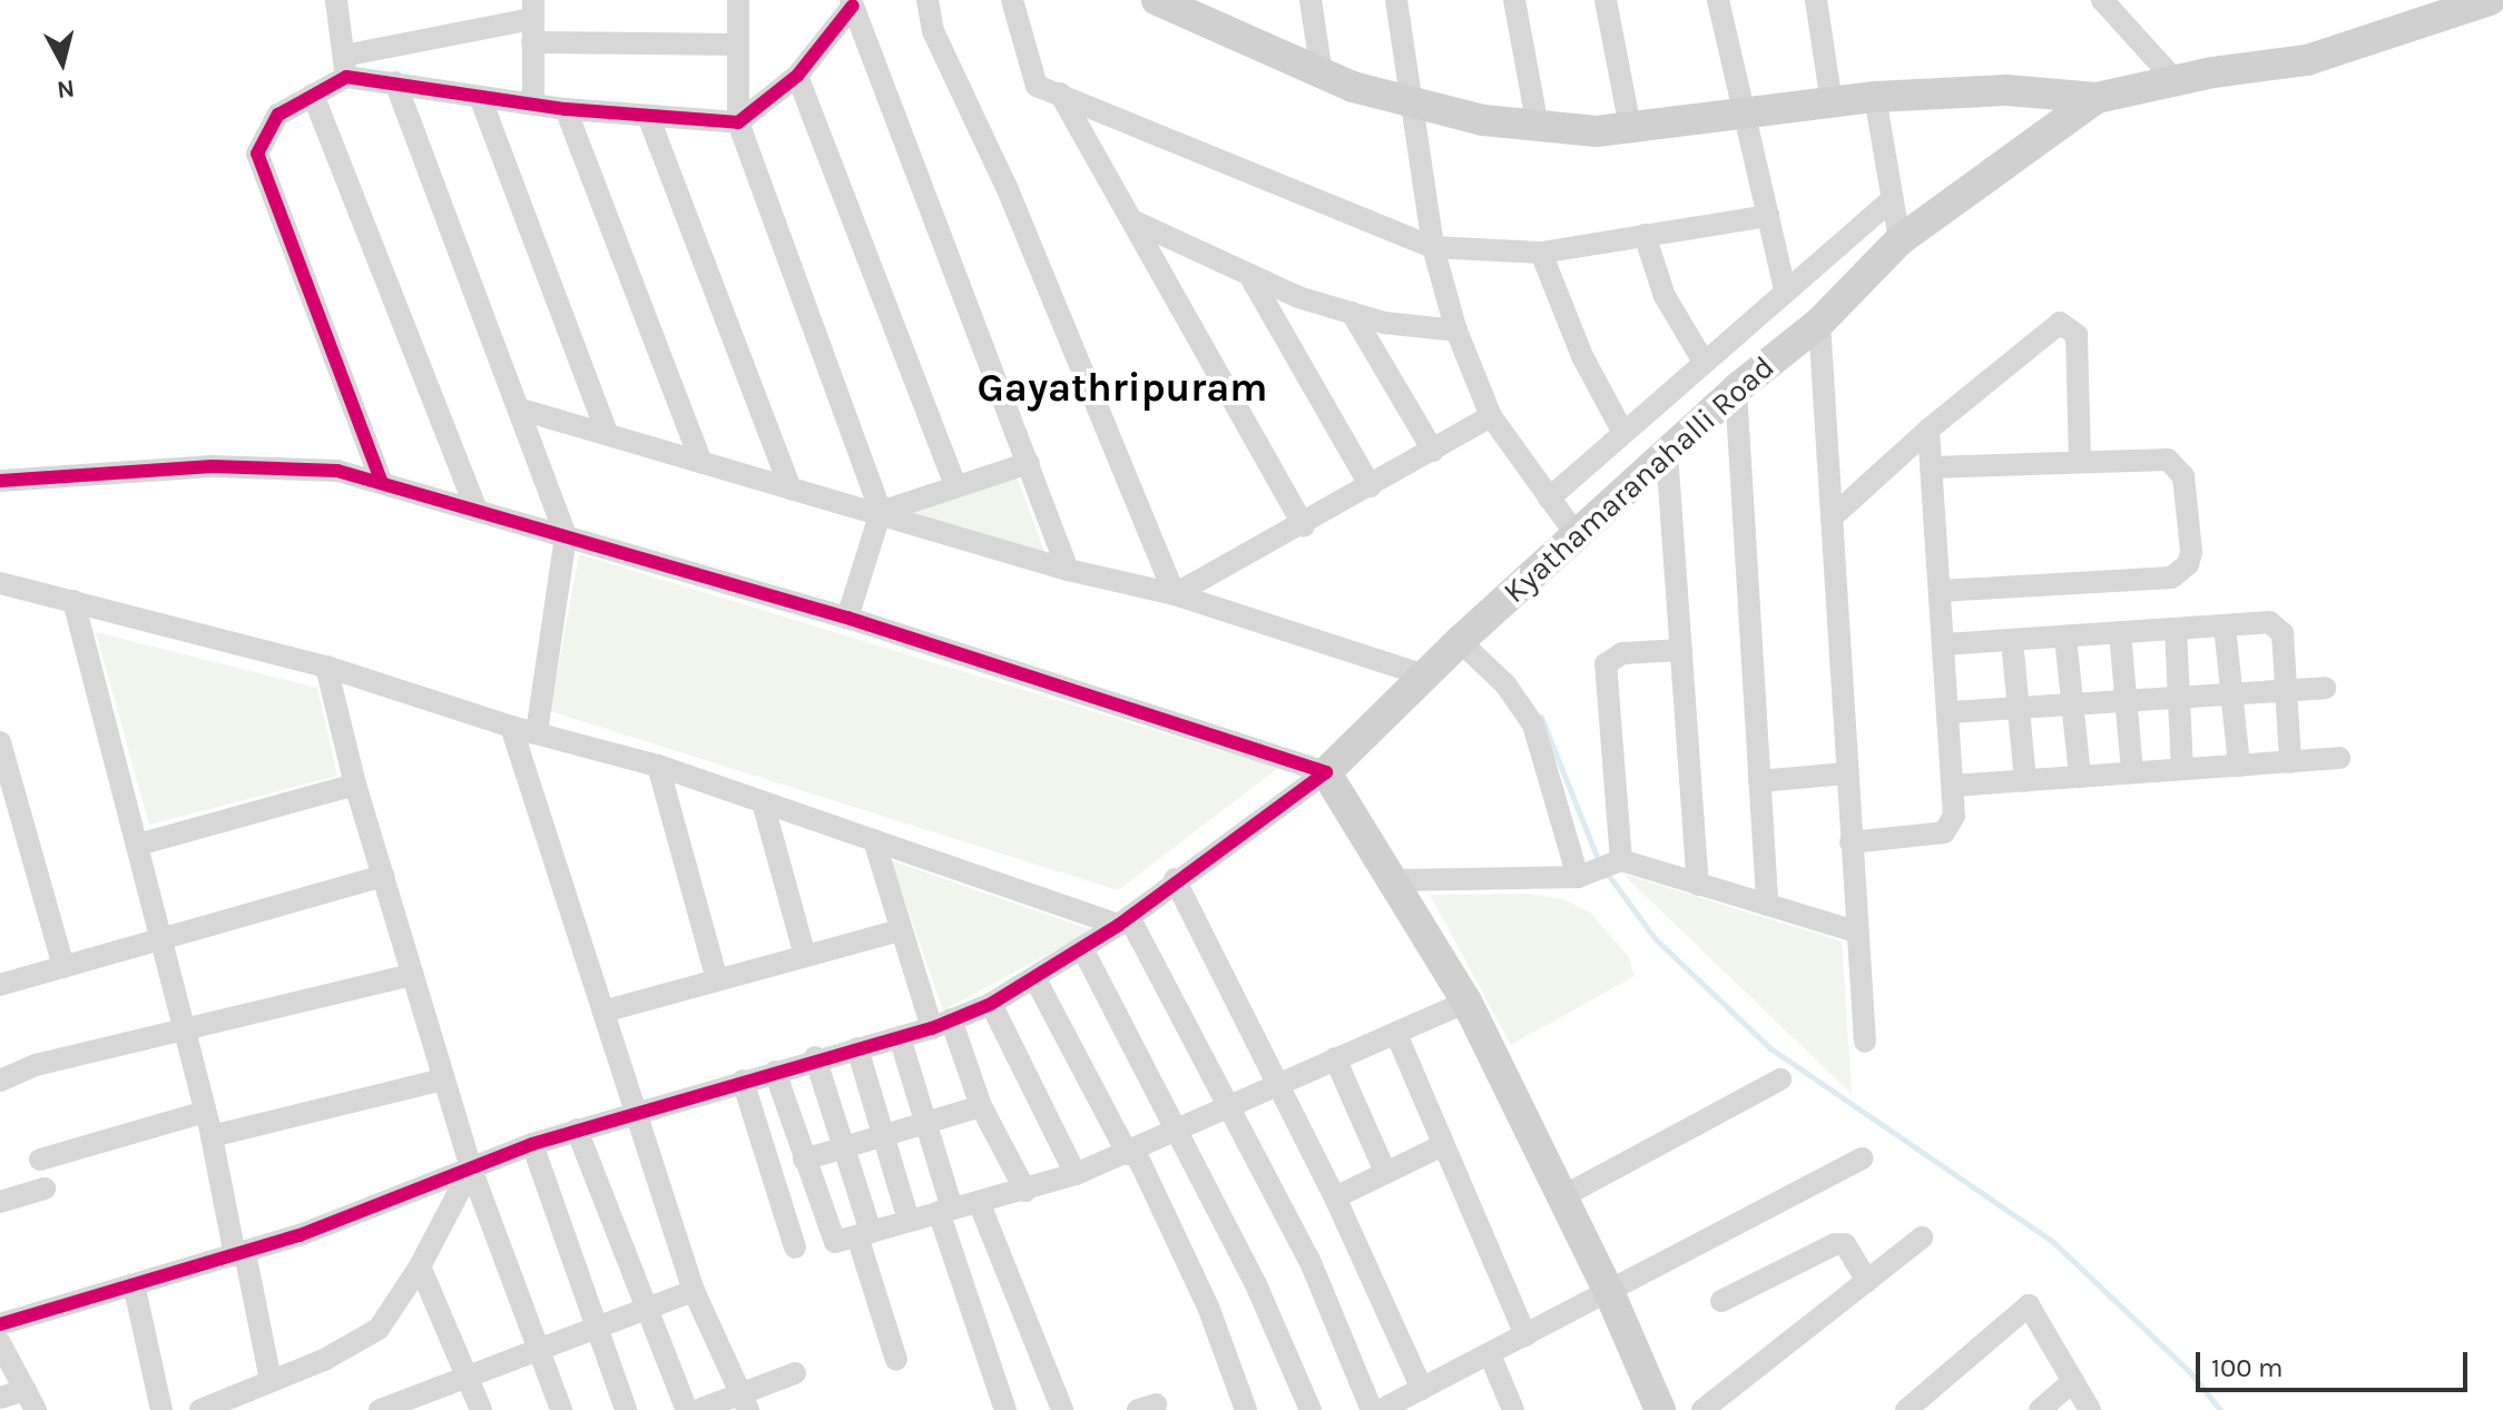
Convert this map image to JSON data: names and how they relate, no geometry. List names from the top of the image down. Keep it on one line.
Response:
{"streets":{"main road":["Kyathamaranahalli Road"]},"districts":["Gayathripuram"],"scale_bar":"100 m","north":"bottom"}
